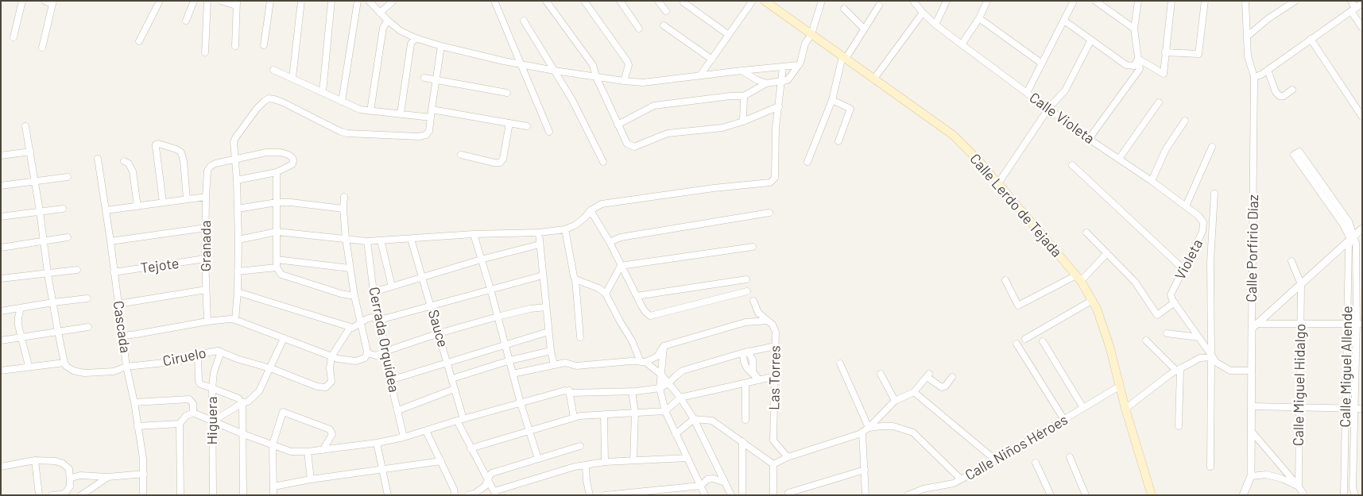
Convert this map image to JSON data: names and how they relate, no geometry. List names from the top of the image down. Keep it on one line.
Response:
{"streets":{"main road":["Calle Lerdo de Tejada"],"street":["Calle Violeta","Granada","Calle Porfirio Díaz","Violeta","Tejote","Cascada","Sauce","Cerrada Orquídea","Ciruelo","Calle Miguel Allende","Las Torres","Calle Miguel Hidalgo","Higuera","Calle Niños Héroes"]},"crossings":[["Calle Violeta","Violeta"],["Calle Lerdo de Tejada","Calle Niños Héroes"],["Granada","Tejote"],["Tejote","Cascada"],["Cascada","Ciruelo"],["Ciruelo","Higuera"]]}
